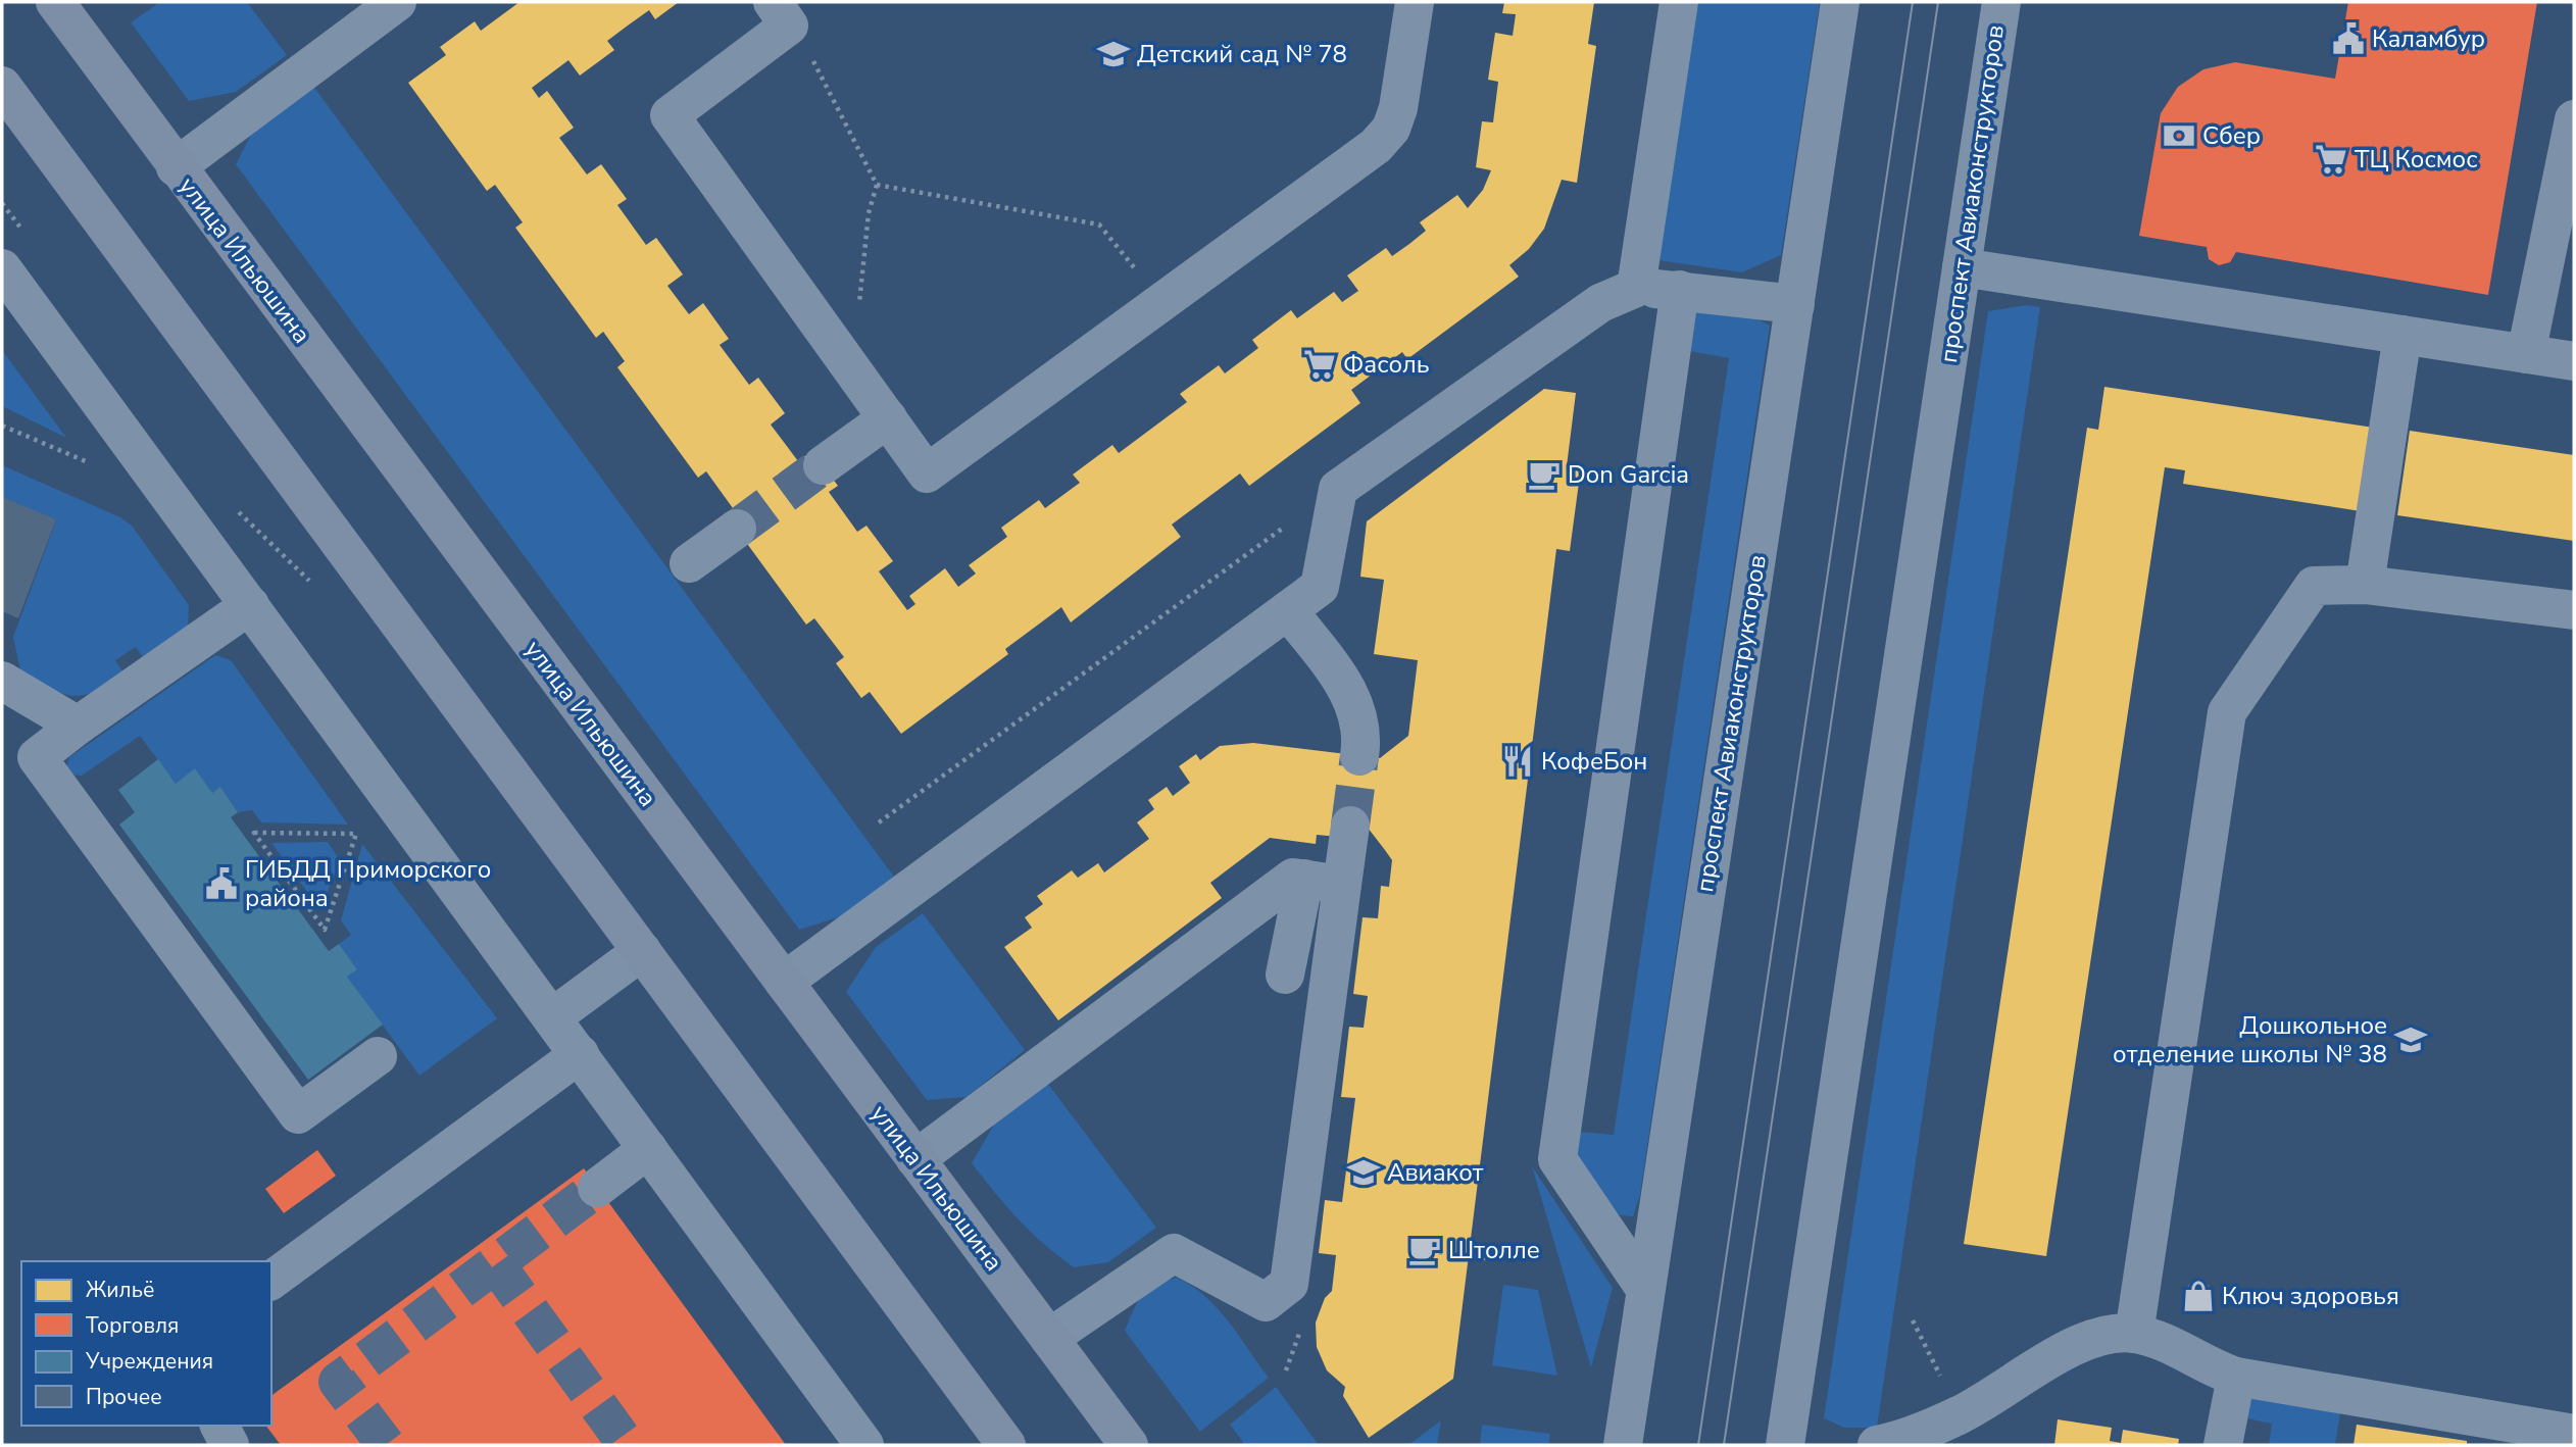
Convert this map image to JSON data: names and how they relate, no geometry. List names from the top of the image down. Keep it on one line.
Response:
{"streets":{"main road":["улица Ильюшина"],"street":["проспект Авиаконструкторов"]},"places":{"public building":["Каламбур","ГИБДД Приморского района"],"school or university":["Детский сад № 78","Дошкольное отделение школы № 38","Авиакот"],"bank":["Сбер"],"supermarket":["ТЦ Космос","Фасоль"],"cafe":["Don Garcia","Штолле"],"restaurant":["КофеБон"],"shop":["Ключ здоровья"]},"legend":["Жильё","Торговля","Учреждения","Прочее"]}
